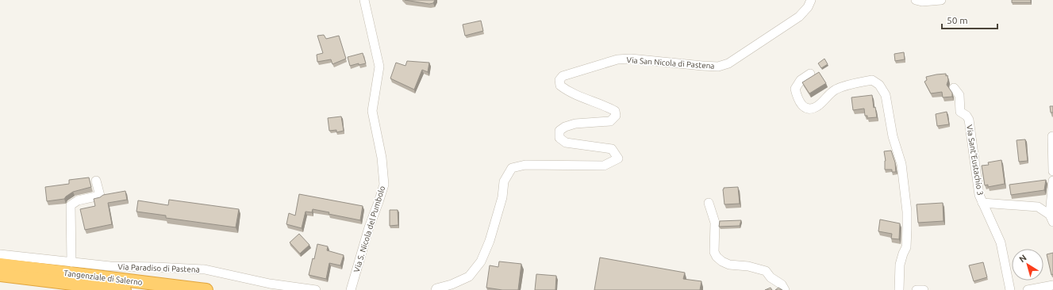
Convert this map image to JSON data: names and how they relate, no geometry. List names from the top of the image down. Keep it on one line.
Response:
{"streets":{"highway":["Tangenziale di Salerno"],"street":["Via San Nicola di Pastena","Via Sant'Eustachio 3","Via S. Nicola del Pumbolo","Via Paradiso di Pastena"]},"scale_bar":"50 m","north":"top left"}
